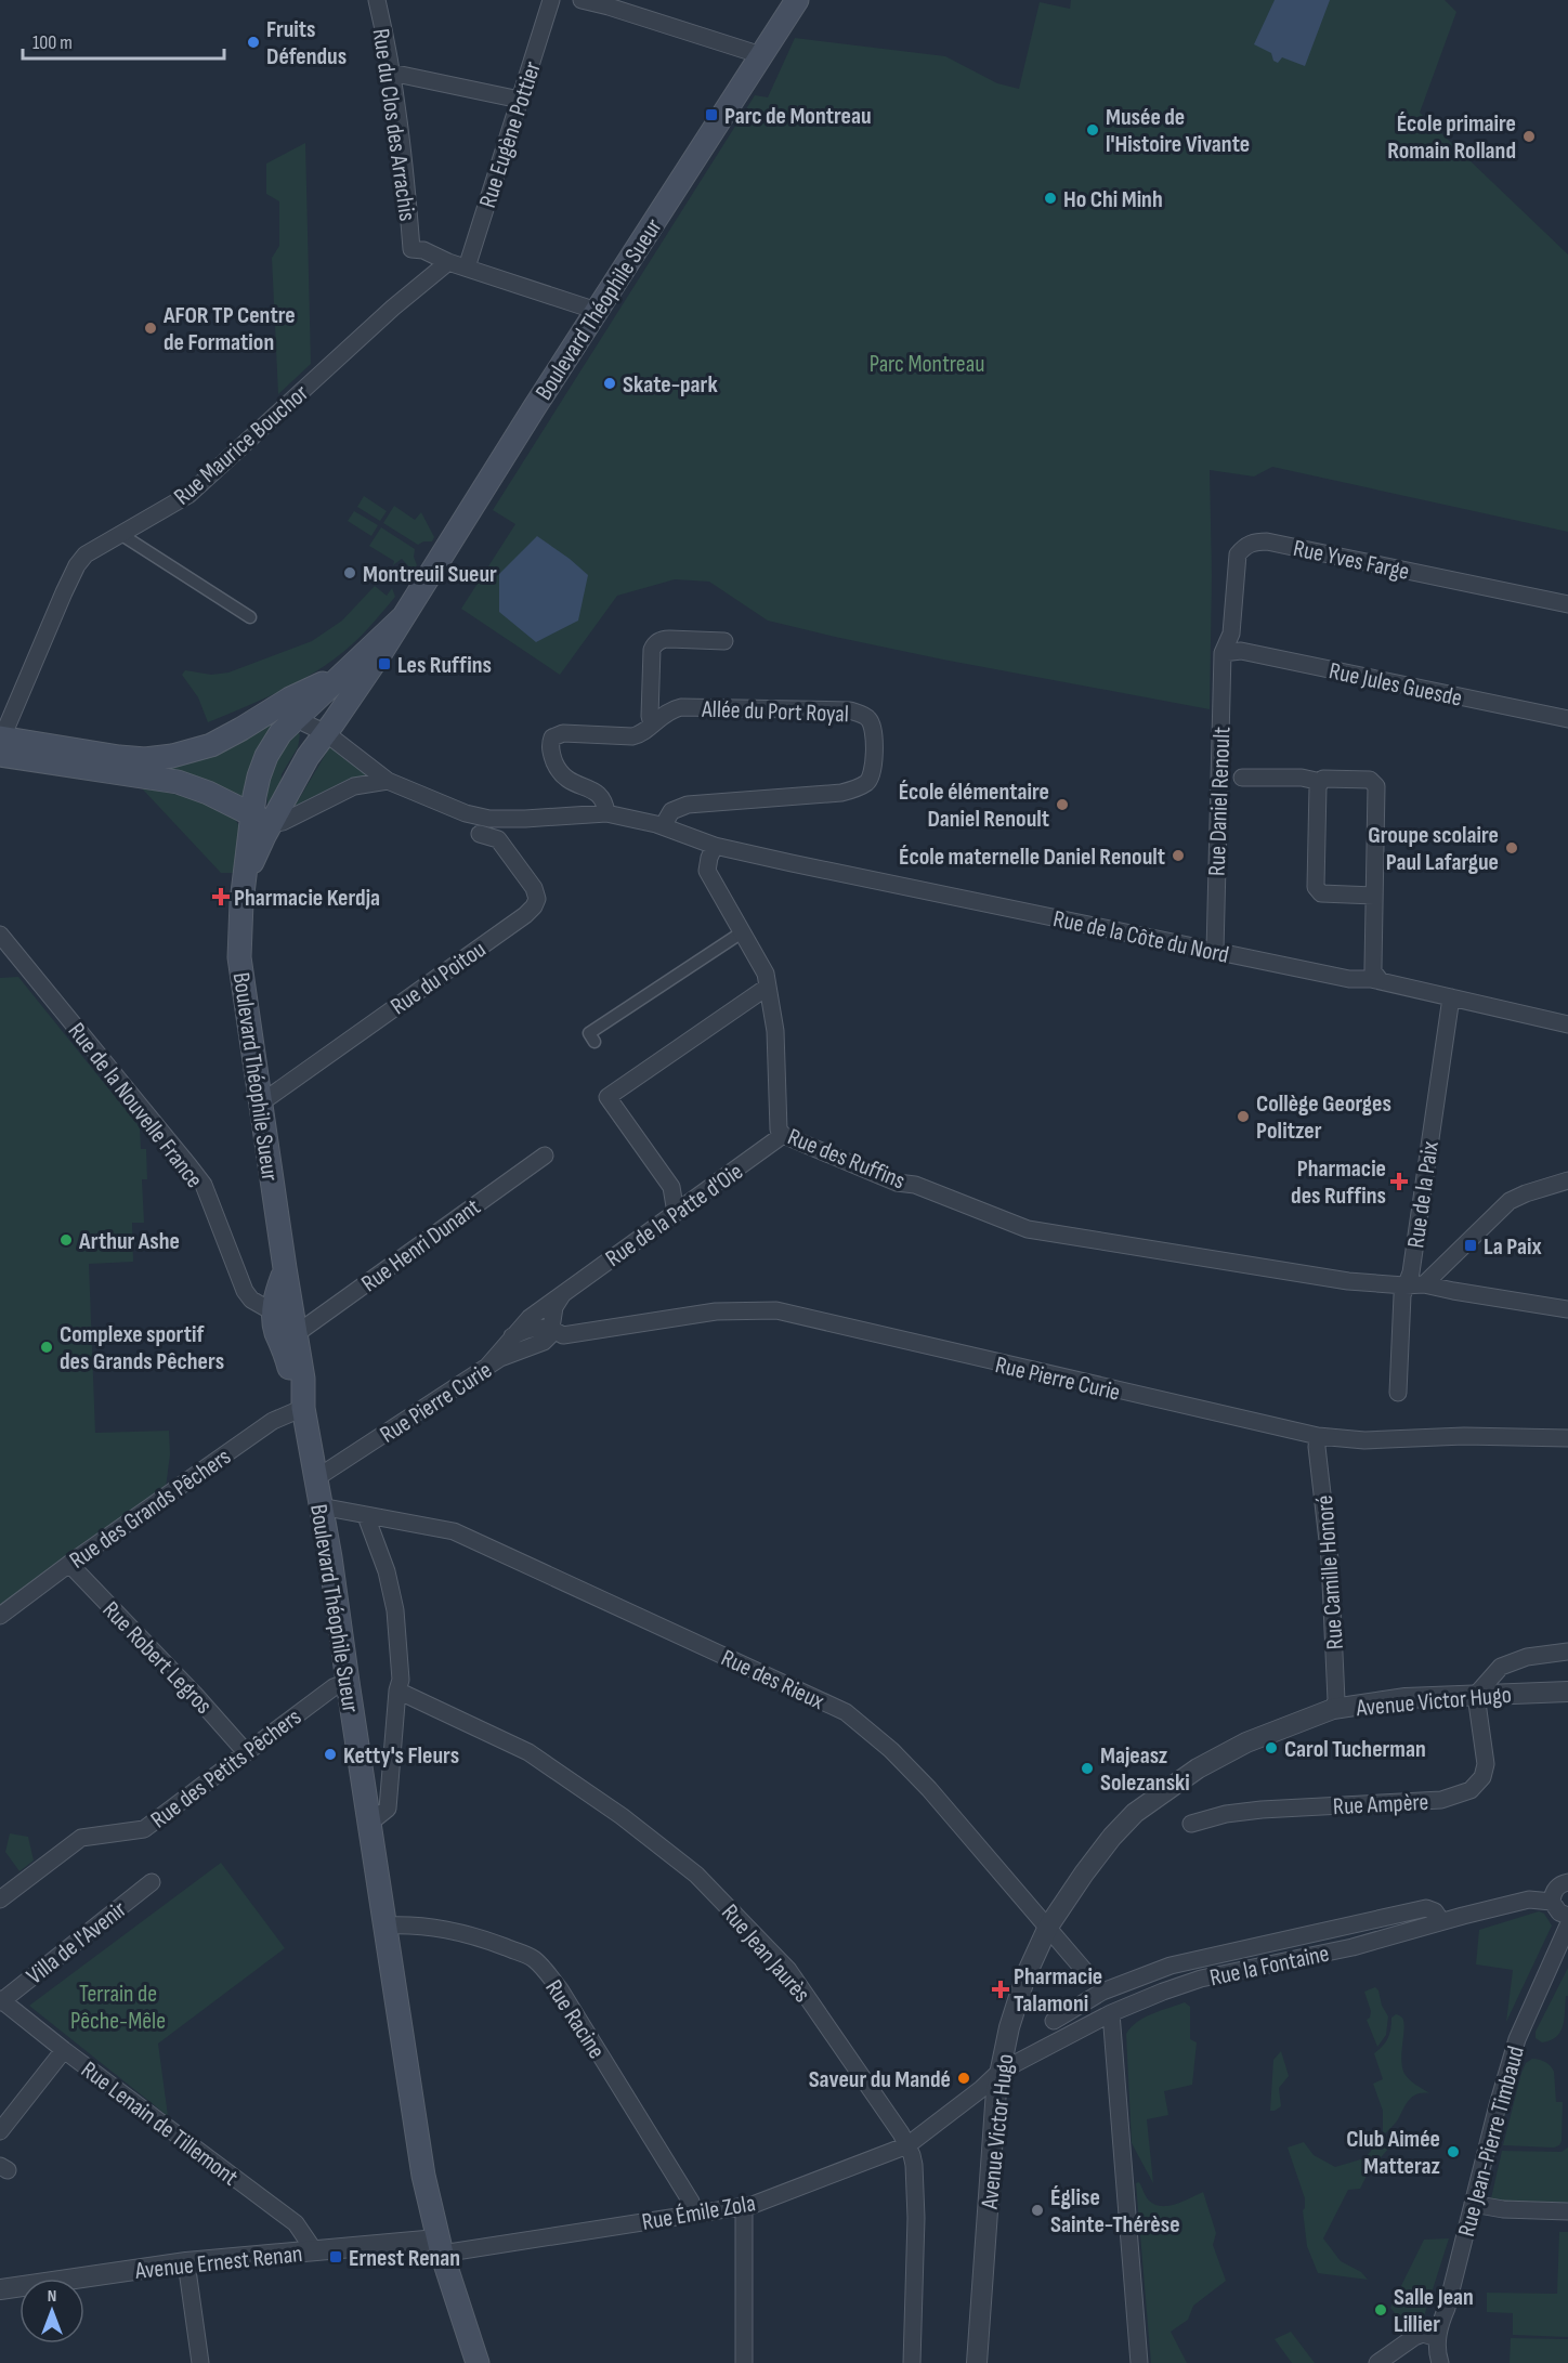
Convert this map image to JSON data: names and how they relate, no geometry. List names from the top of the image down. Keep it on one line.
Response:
{"streets":{"main road":["Boulevard Théophile Sueur"],"street":["Rue du Clos des Arrachis","Rue Eugène Pottier","Rue Maurice Bouchor","Rue Yves Farge","Rue Jules Guesde","Allée du Port Royal","Rue Daniel Renoult","Rue de la Côte du Nord","Rue du Poitou","Rue de la Nouvelle France","Rue des Ruffins","Rue de la Paix","Rue de la Patte d'Oie","Rue Henri Dunant","Rue Pierre Curie","Rue des Grands Pêchers","Rue Camille Honoré","Rue Robert Legros","Rue des Rieux","Avenue Victor Hugo","Rue des Petits Pêchers","Rue Ampère","Villa de l'Avenir","Rue Jean Jaurès","Rue la Fontaine","Rue Racine","Rue Lenain de Tillemont","Rue Jean-Pierre Timbaud","Rue Émile Zola","Avenue Ernest Renan"]},"crossings":[["Rue du Clos des Arrachis","Rue Maurice Bouchor"],["Boulevard Théophile Sueur","Rue Maurice Bouchor"],["Boulevard Théophile Sueur","Rue du Poitou"],["Boulevard Théophile Sueur","Rue de la Nouvelle France"],["Boulevard Théophile Sueur","Rue Henri Dunant"],["Boulevard Théophile Sueur","Rue Pierre Curie"],["Boulevard Théophile Sueur","Rue des Grands Pêchers"],["Boulevard Théophile Sueur","Rue des Rieux"],["Boulevard Théophile Sueur","Rue des Petits Pêchers"],["Boulevard Théophile Sueur","Rue Racine"],["Boulevard Théophile Sueur","Rue Émile Zola"],["Boulevard Théophile Sueur","Avenue Ernest Renan"],["Rue Yves Farge","Rue Jules Guesde"],["Rue Yves Farge","Rue Daniel Renoult"],["Rue Jules Guesde","Rue Daniel Renoult"],["Rue Daniel Renoult","Rue de la Côte du Nord"],["Rue de la Côte du Nord","Rue des Ruffins"],["Rue de la Côte du Nord","Rue de la Paix"],["Rue des Ruffins","Rue de la Paix"],["Rue des Ruffins","Rue de la Patte d'Oie"],["Rue de la Patte d'Oie","Rue Pierre Curie"],["Rue Pierre Curie","Rue Camille Honoré"],["Rue des Grands Pêchers","Rue Robert Legros"],["Rue Camille Honoré","Avenue Victor Hugo"],["Rue Robert Legros","Rue des Petits Pêchers"],["Rue des Rieux","Avenue Victor Hugo"],["Avenue Victor Hugo","Rue Ampère"],["Avenue Victor Hugo","Rue la Fontaine"],["Avenue Victor Hugo","Rue Émile Zola"],["Villa de l'Avenir","Rue Lenain de Tillemont"],["Rue Jean Jaurès","Rue Émile Zola"],["Rue la Fontaine","Rue Émile Zola"],["Rue Racine","Rue Émile Zola"],["Rue Lenain de Tillemont","Avenue Ernest Renan"],["Rue Émile Zola","Avenue Ernest Renan"]],"parks":["Parc Montreau","Terrain de Pêche-Mêle"],"places":{"other":["Fruits Défendus","Musée de l'Histoire Vivante","École primaire Romain Rolland","Ho Chi Minh","AFOR TP Centre de Formation","Skate-park","Montreuil Sueur","École élémentaire Daniel Renoult","Groupe scolaire Paul Lafargue","École maternelle Daniel Renoult","Collège Georges Politzer","Arthur Ashe","Complexe sportif des Grands Pêchers","Carol Tucherman","Ketty's Fleurs","Majeasz Solezanski","Saveur du Mandé","Club Aimée Matteraz","Église Sainte-Thérèse","Salle Jean Lillier"],"transit":["Parc de Montreau","Les Ruffins","La Paix","Ernest Renan"],"health":["Pharmacie Kerdja","Pharmacie des Ruffins","Pharmacie Talamoni"]},"scale_bar":"100 m","north":"top"}
